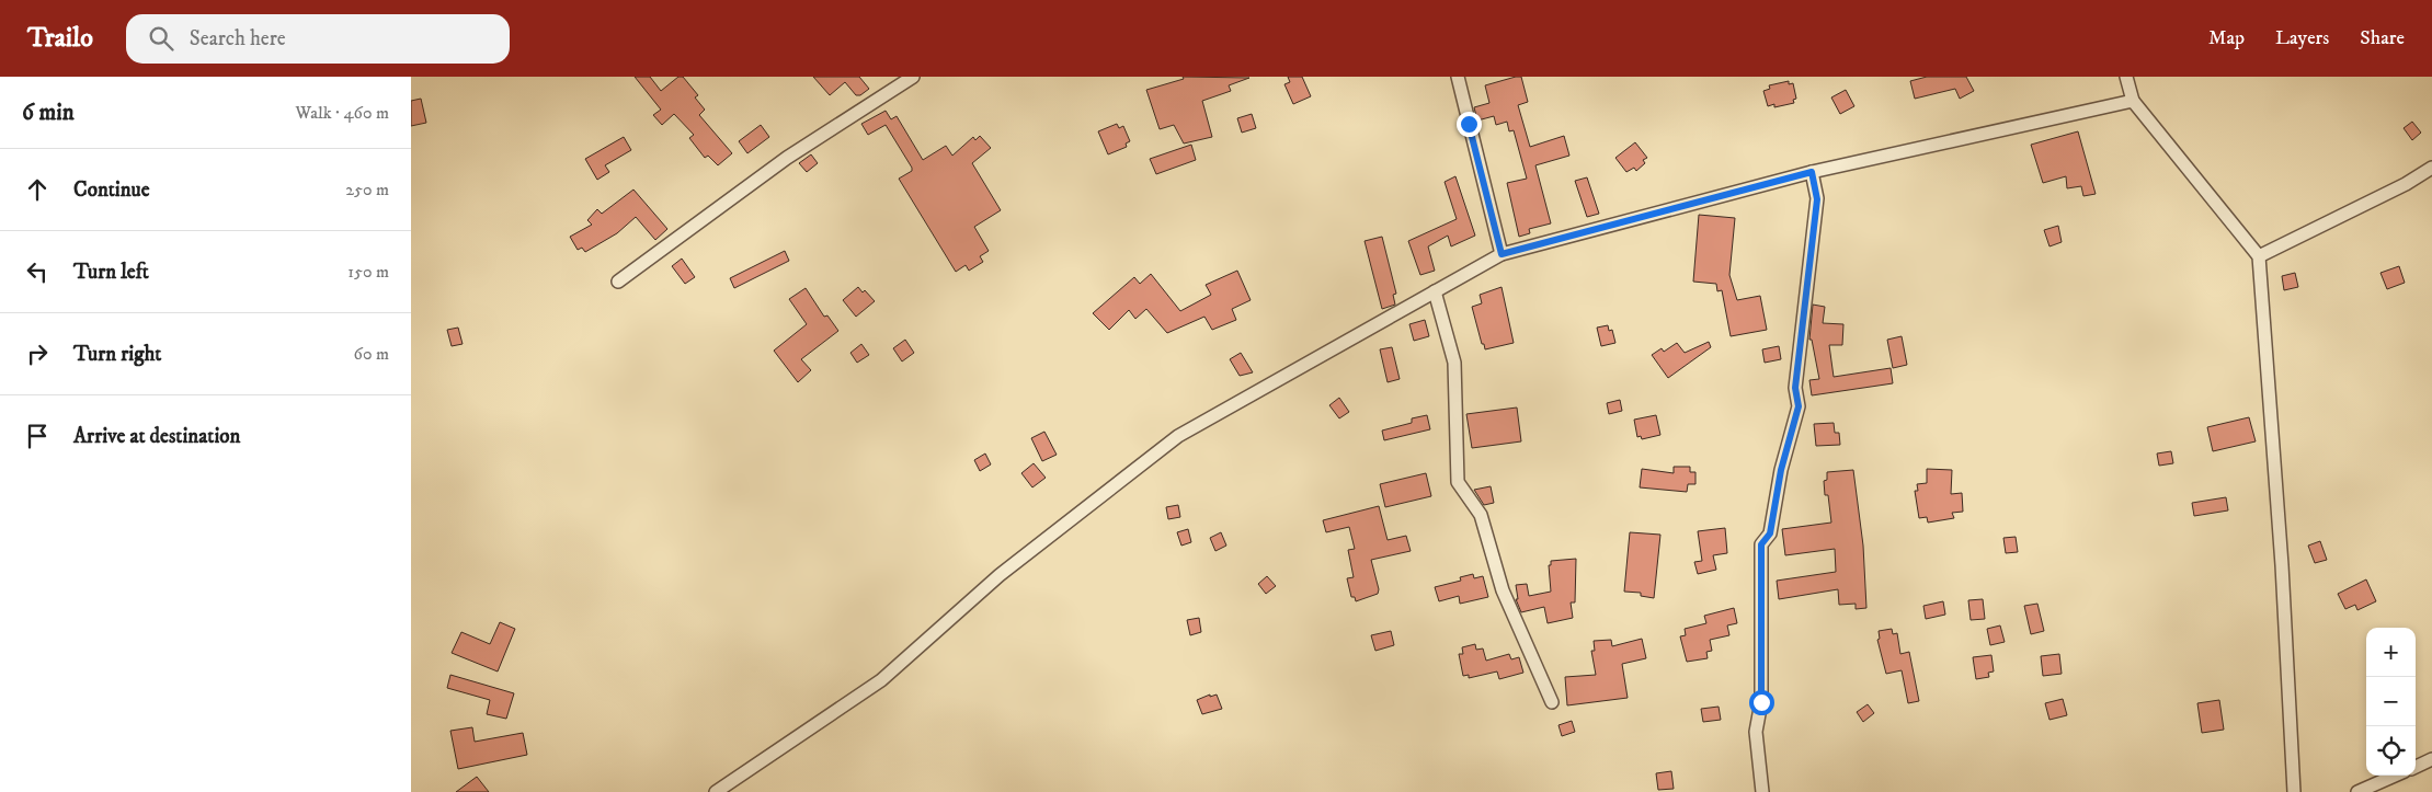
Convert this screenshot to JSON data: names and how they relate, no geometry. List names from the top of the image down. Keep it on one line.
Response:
{"page":{"header":"Trailo","search":"Search here","nav":["Map","Layers","Share"],"heading":["6 min","Walk · 460 m"],"list":[["Continue","250 m"],["Turn left","150 m"],["Turn right","60 m"],"Arrive at destination"],"map_buttons":["+","−"]}}
